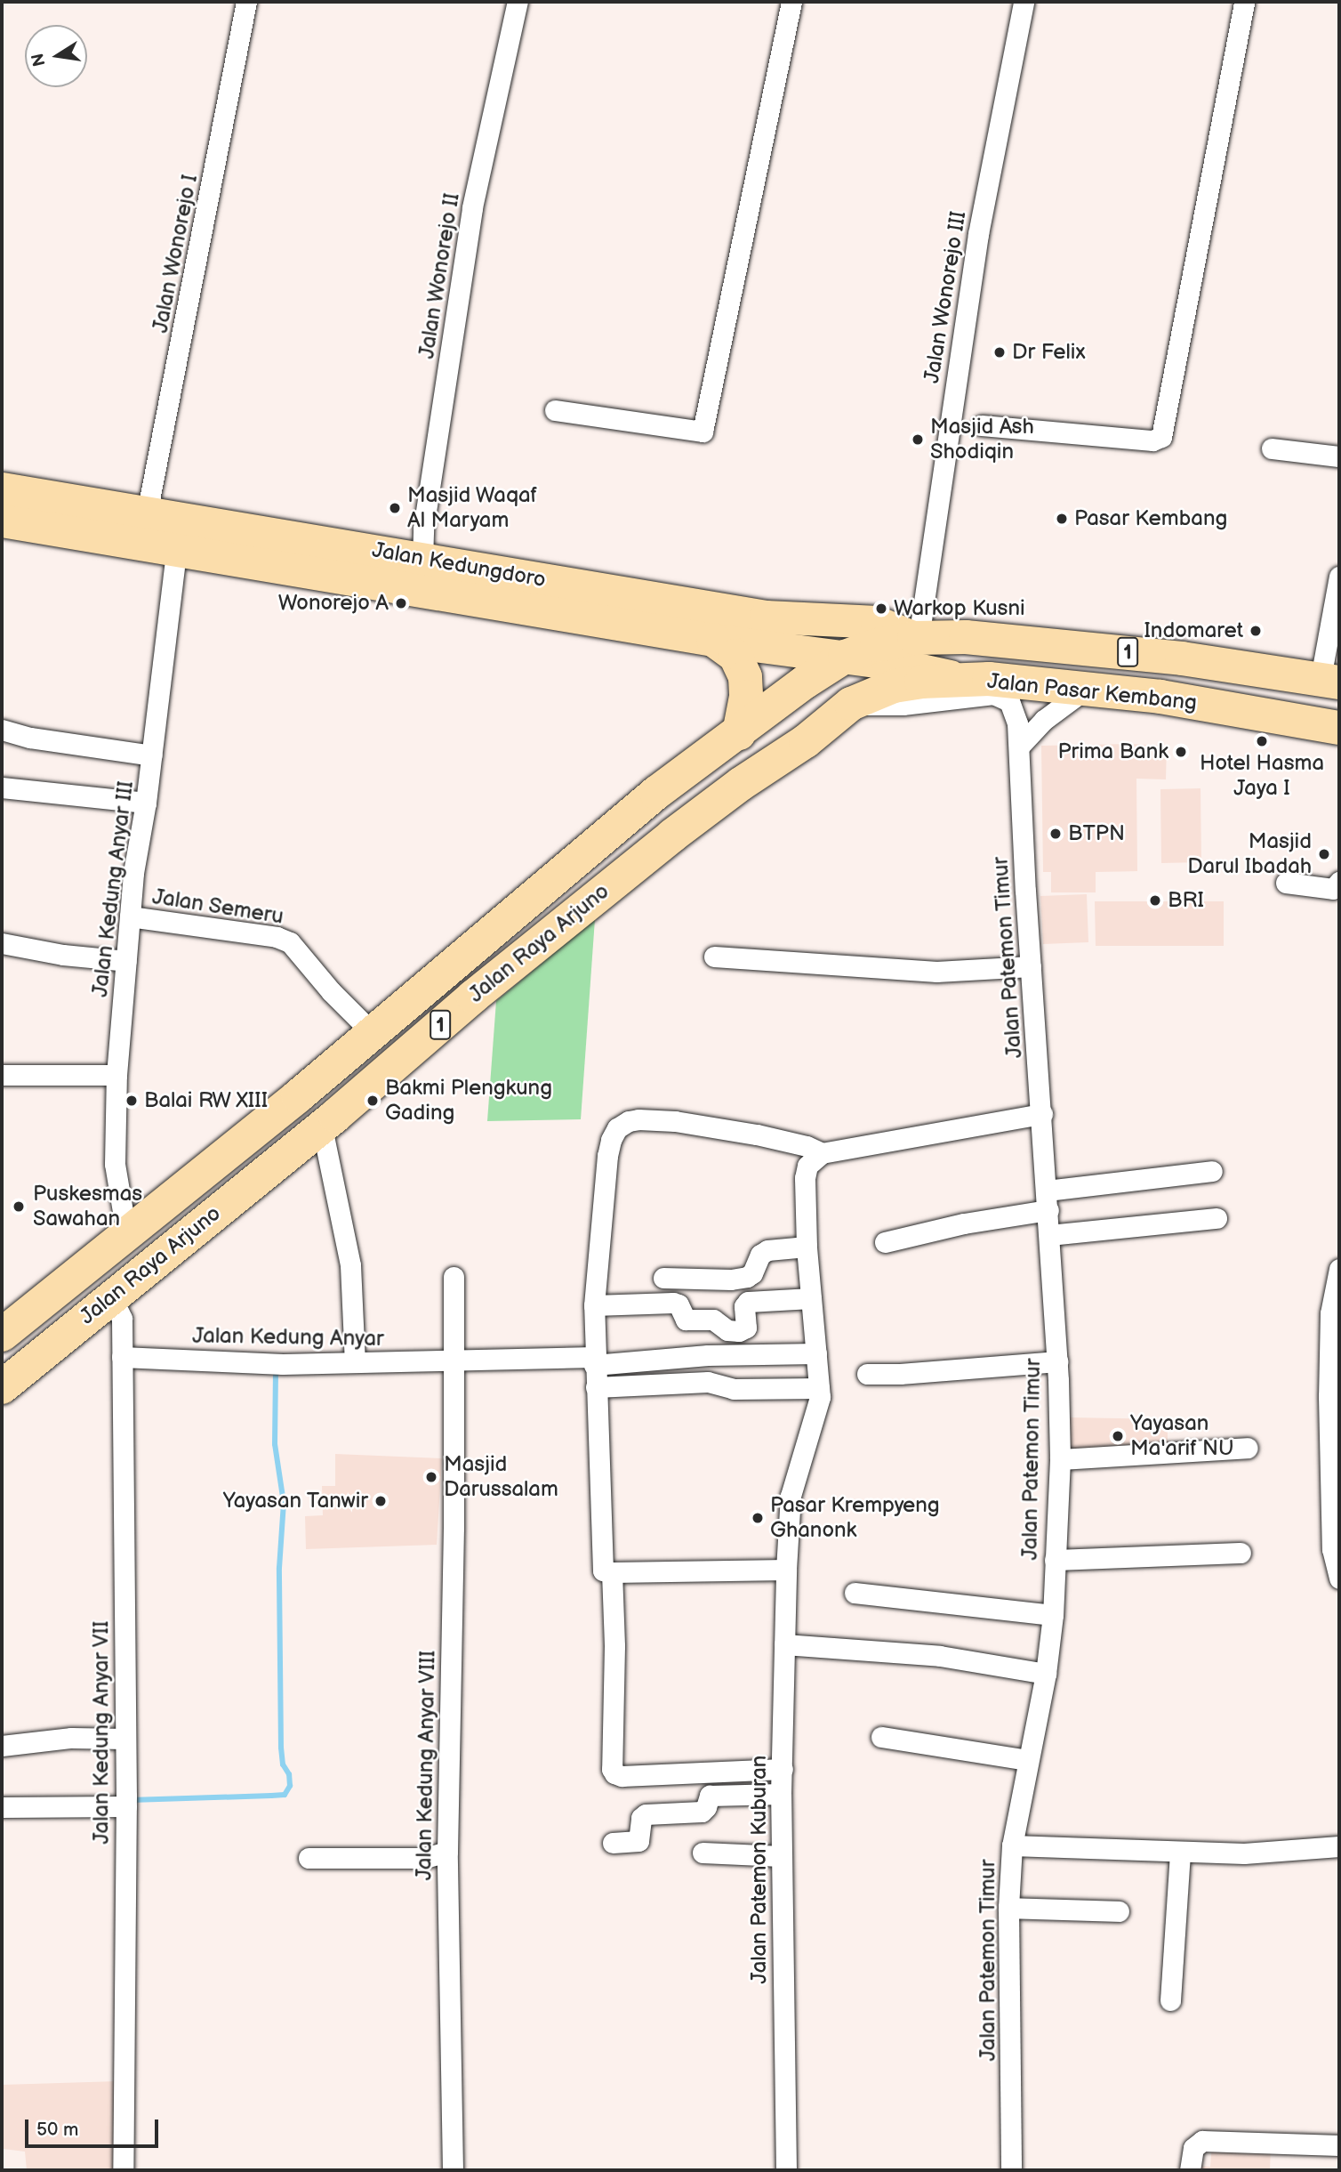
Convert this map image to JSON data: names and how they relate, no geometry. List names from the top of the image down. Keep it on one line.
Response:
{"streets":{"highway":["1","Jalan Pasar Kembang","Jalan Raya Arjuno"],"main road":["Jalan Kedungdoro"],"street":["Jalan Wonorejo I","Jalan Wonorejo II","Jalan Wonorejo III","Jalan Kedung Anyar III","Jalan Semeru","Jalan Patemon Timur","Jalan Kedung Anyar","Jalan Kedung Anyar VII","Jalan Kedung Anyar VIII","Jalan Patemon Kuburan"]},"crossings":[["Jalan Wonorejo I","Jalan Kedungdoro"],["Jalan Wonorejo II","Jalan Kedungdoro"],["Jalan Wonorejo III","Jalan Kedungdoro"],["Jalan Wonorejo III","Jalan Pasar Kembang"],["Jalan Wonorejo III","Jalan Raya Arjuno"],["Jalan Kedungdoro","Jalan Pasar Kembang"],["Jalan Kedungdoro","Jalan Kedung Anyar III"],["Jalan Kedungdoro","Jalan Raya Arjuno"],["Jalan Pasar Kembang","Jalan Raya Arjuno"],["Jalan Kedung Anyar III","Jalan Semeru"],["Jalan Kedung Anyar III","Jalan Raya Arjuno"],["Jalan Semeru","Jalan Raya Arjuno"],["Jalan Raya Arjuno","Jalan Patemon Timur"],["Jalan Raya Arjuno","Jalan Kedung Anyar VII"],["Jalan Kedung Anyar","Jalan Kedung Anyar VII"],["Jalan Kedung Anyar","Jalan Kedung Anyar VIII"]],"places":["Dr Felix","Masjid Ash Shodiqin","Masjid Waqaf Al Maryam","Pasar Kembang","Wonorejo A","Warkop Kusni","Indomaret","Hotel Hasma Jaya I","Prima Bank","BTPN","Masjid Darul Ibadah","BRI","Balai RW XIII","Bakmi Plengkung Gading","Puskesmas Sawahan","Yayasan Ma'arif NU","Masjid Darussalam","Yayasan Tanwir","Pasar Krempyeng Ghanonk"],"scale_bar":"50 m","north":"left"}
